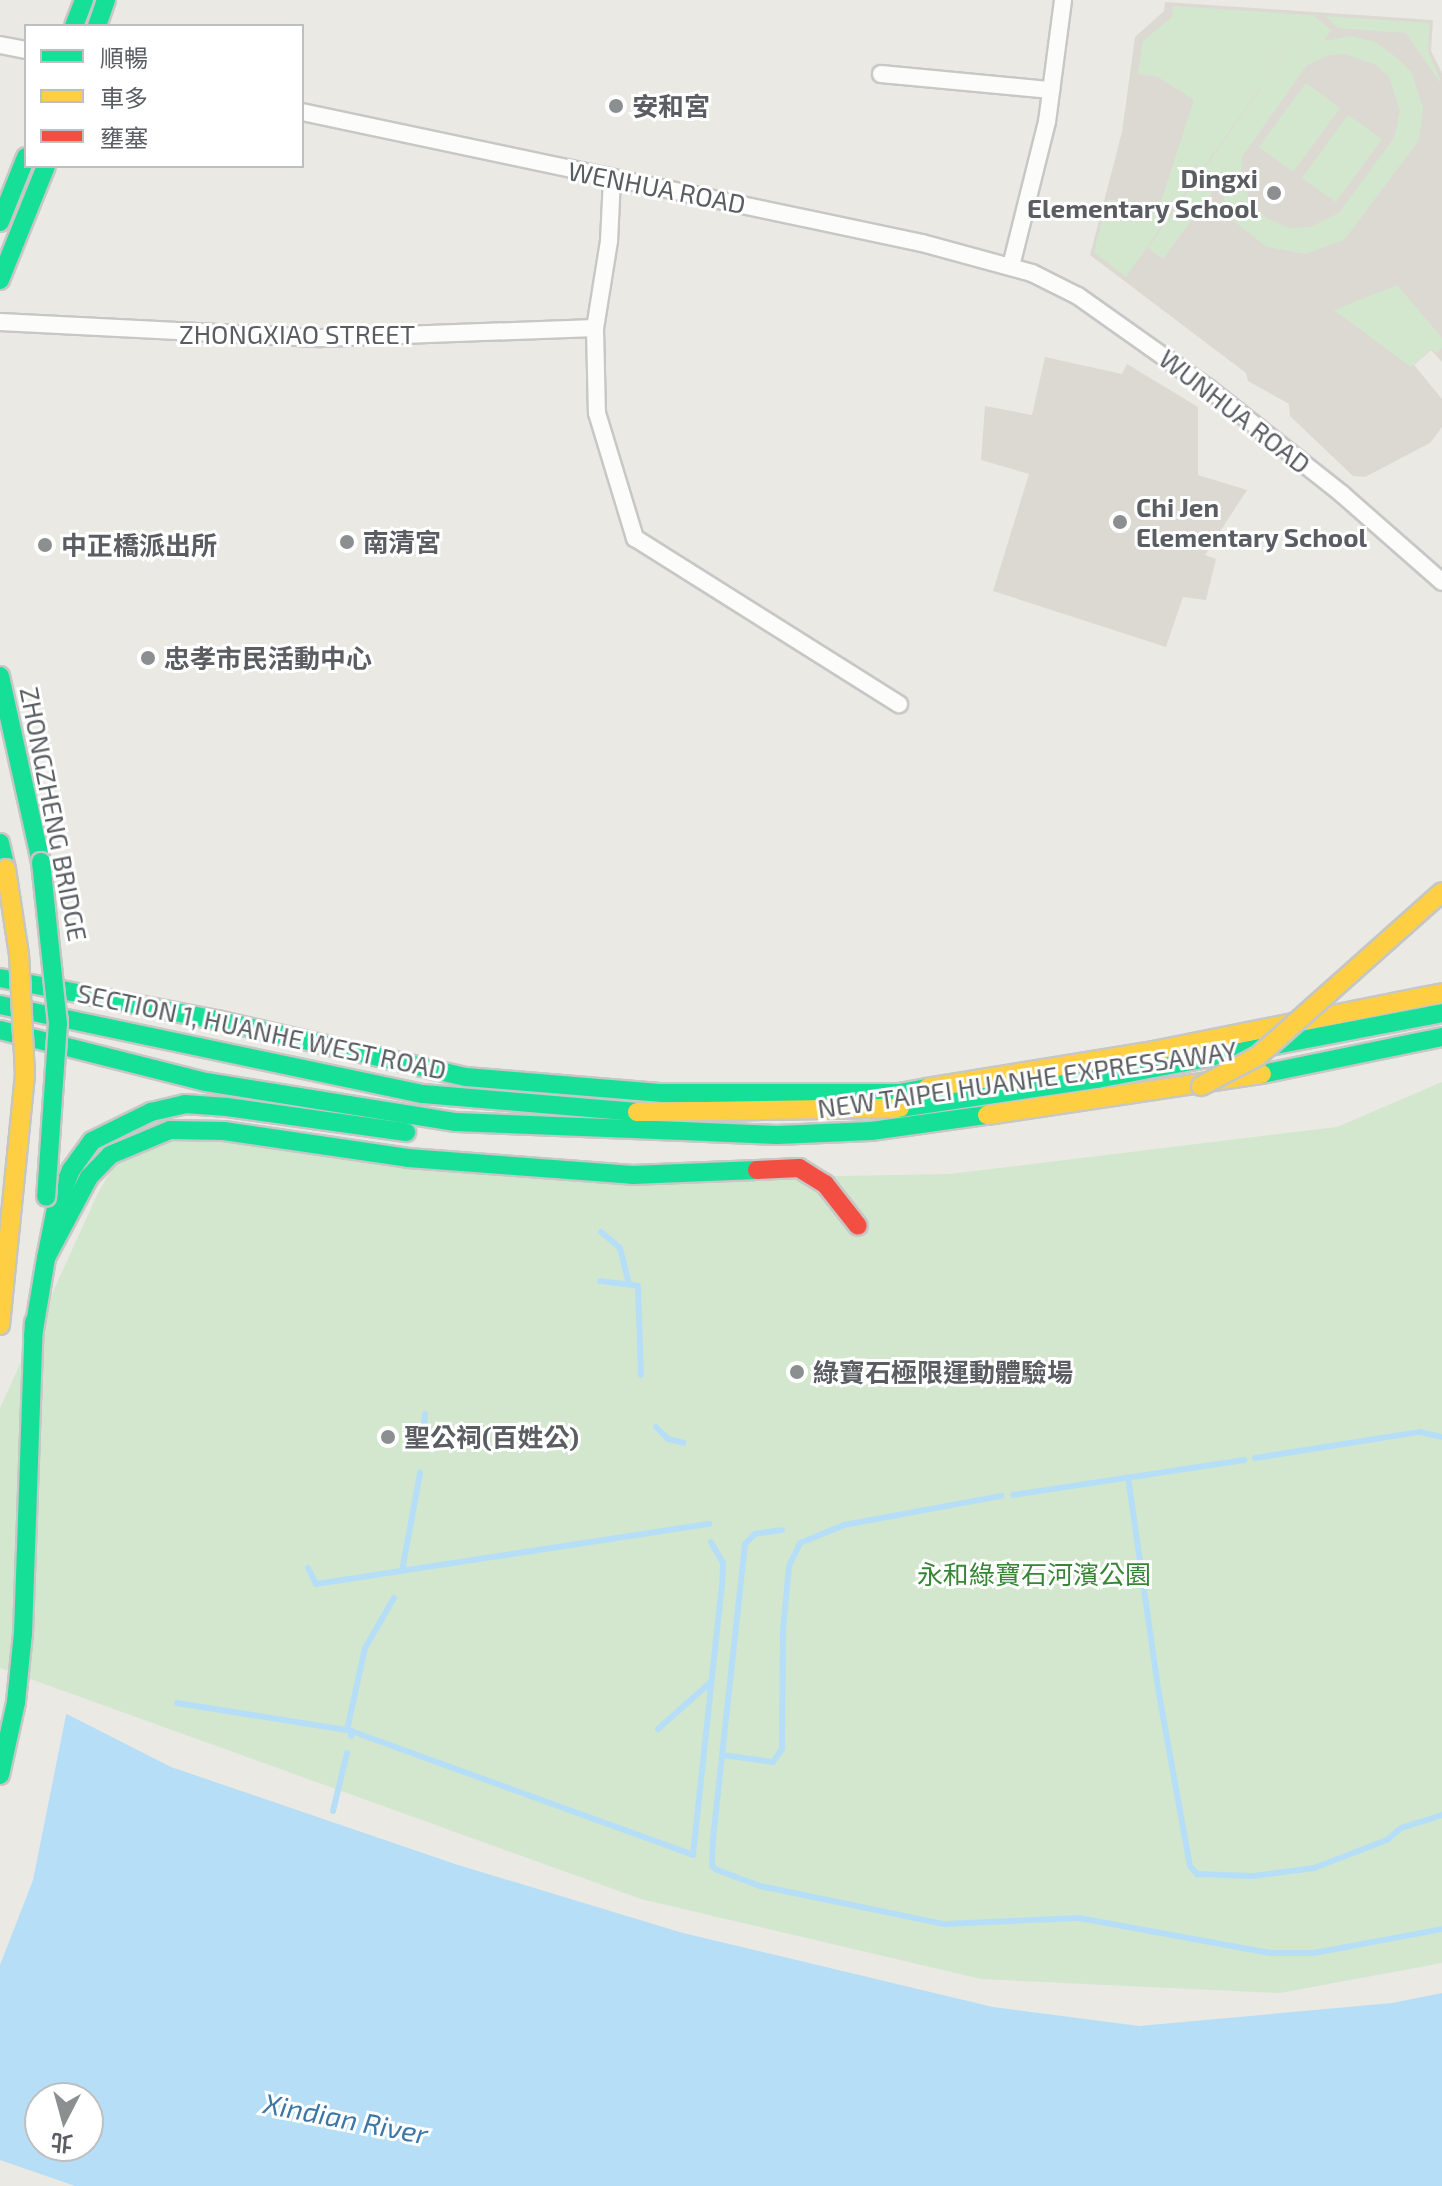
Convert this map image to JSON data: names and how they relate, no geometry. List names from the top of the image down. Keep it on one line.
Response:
{"streets":{"main road":["ZHONGZHENG BRIDGE","SECTION 1, HUANHE WEST ROAD","NEW TAIPEI HUANHE EXPRESSAWAY"],"street":["WENHUA ROAD","ZHONGXIAO STREET","WUNHUA ROAD"]},"crossings":[["WENHUA ROAD","WUNHUA ROAD"]],"water":["Xindian River"],"parks":["永和綠寶石河濱公園"],"places":["安和宮","Dingxi Elementary School","Chi Jen Elementary School","南清宮","中正橋派出所","忠孝市民活動中心","綠寶石極限運動體驗場","聖公祠(百姓公)"],"legend":["順暢","車多","壅塞"],"north":"bottom"}
